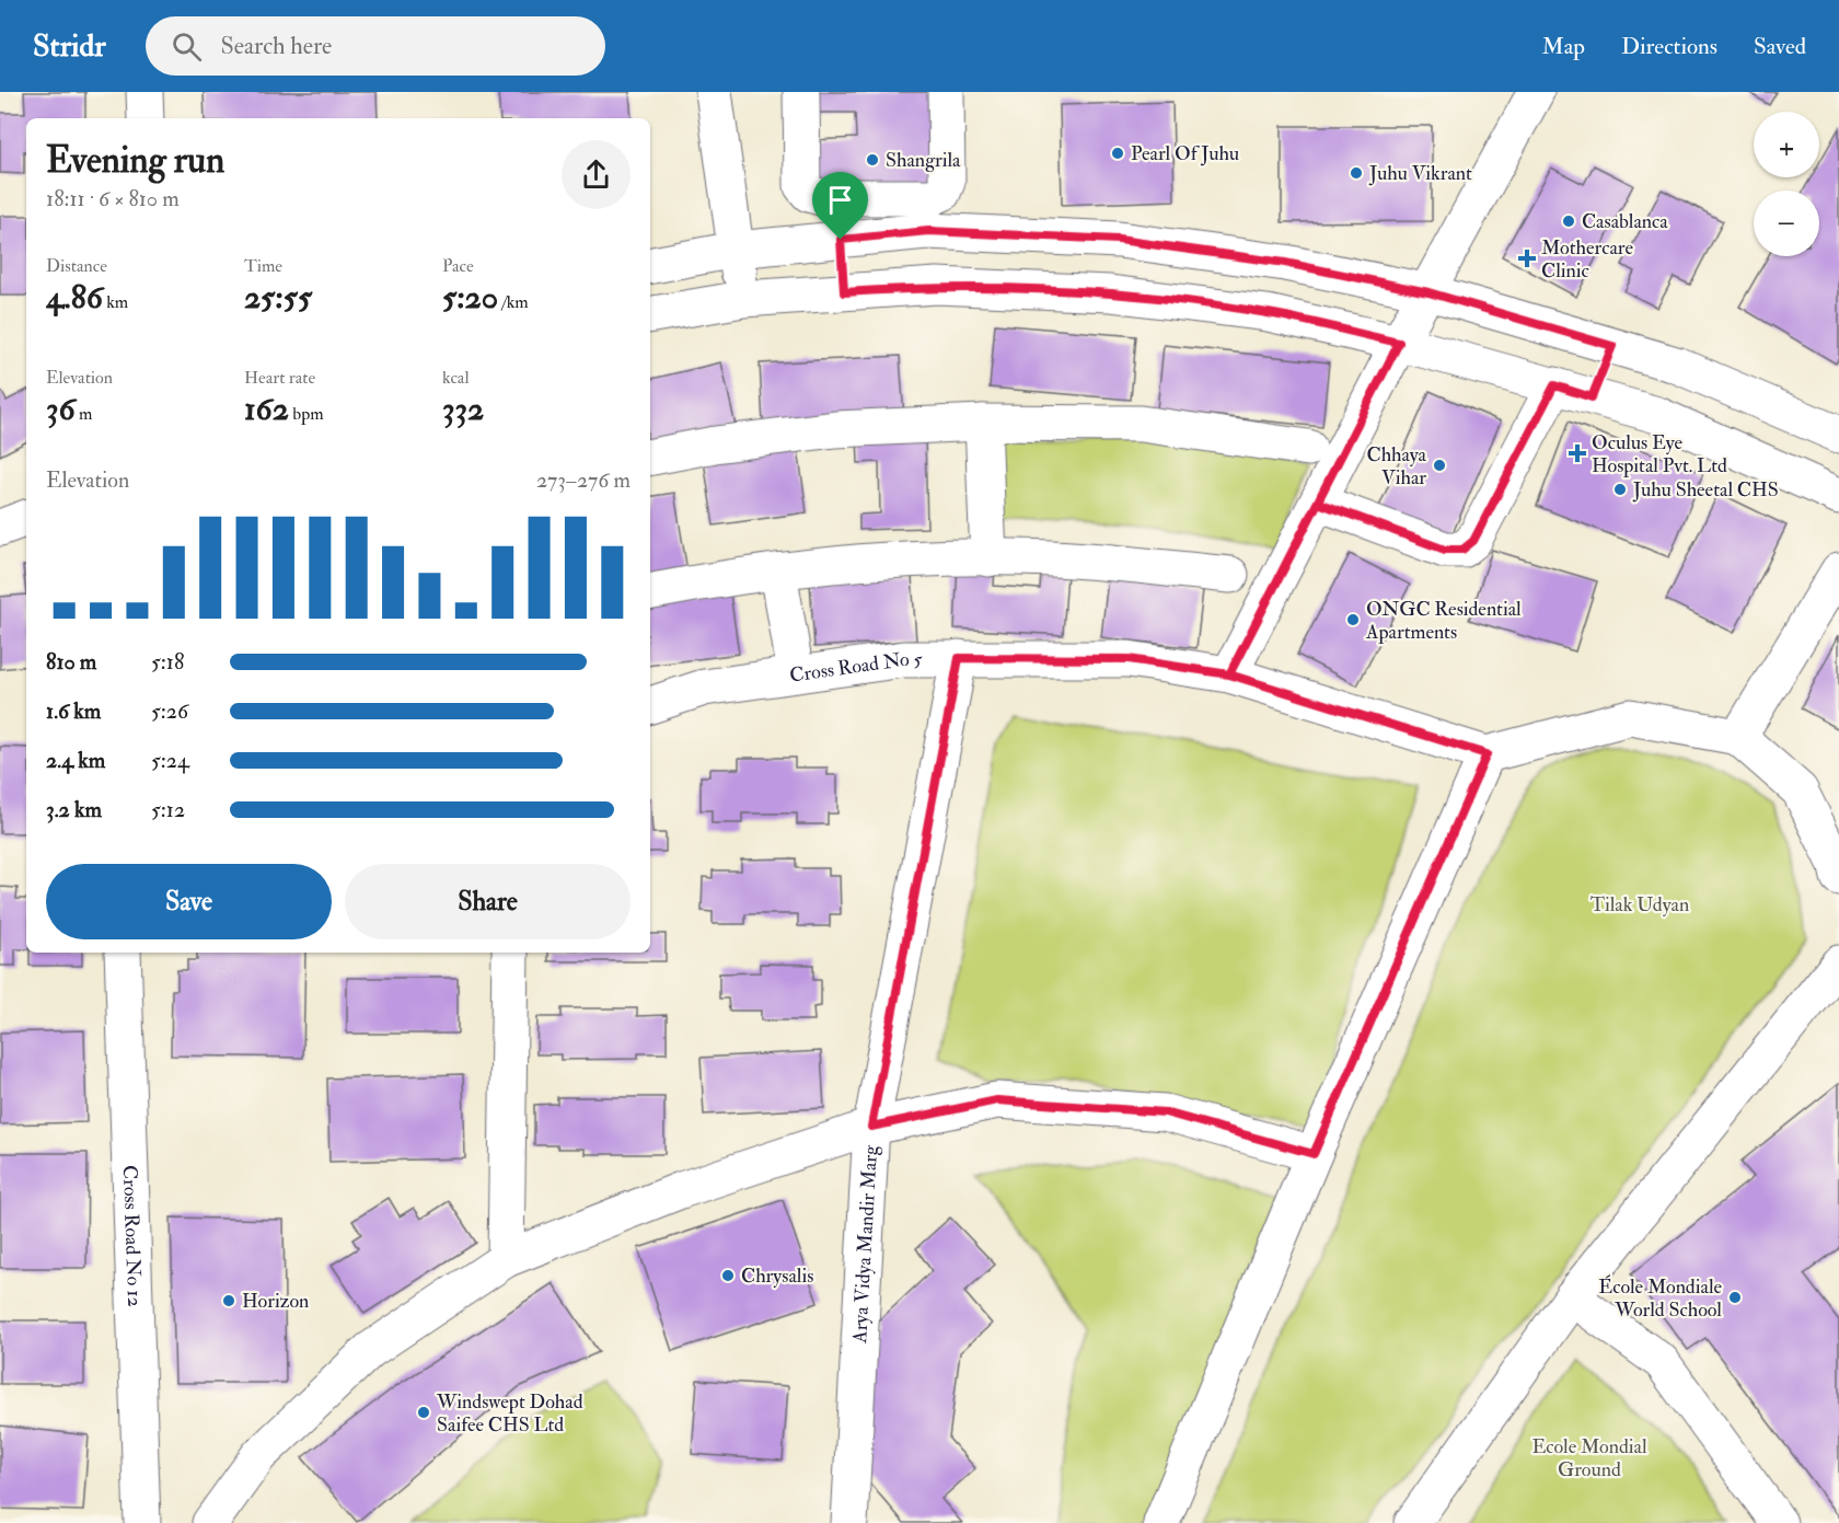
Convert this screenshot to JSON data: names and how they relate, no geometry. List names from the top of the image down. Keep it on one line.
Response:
{"streets":{"street":["Cross Road No 5","Cross Road No 12","Arya Vidya Mandir Marg"]},"crossings":[["Cross Road No 5","Arya Vidya Mandir Marg"]],"parks":["Tilak Udyan","Ecole Mondial Ground"],"places":{"other":["Pearl Of Juhu","Shangrila","Juhu Vikrant","Casablanca","Chhaya Vihar","Juhu Sheetal CHS","ONGC Residential Apartments","Chrysalis","École Mondiale World School","Horizon","Windswept Dohad Saifee CHS Ltd"],"health":["Mothercare Clinic","Oculus Eye Hospital Pvt. Ltd"]},"page":{"header":"Stridr","search":"Search here","nav":["Map","Directions","Saved"],"map_buttons":["+","−"],"heading":["Evening run","18:11 · 6 × 810 m"],"stats":[["Distance","4.86 km"],["Time","25:55"],["Pace","5:20 /km"],["Elevation","36 m"],["Heart rate","162 bpm"],["kcal","332"]],"chart":["Elevation","273–276 m"],"list":[{"name":"810 m","note":"5:18"},{"name":"1.6 km","note":"5:26"},{"name":"2.4 km","note":"5:24"},{"name":"3.2 km","note":"5:12"}],"buttons":["Save","Share"]}}
